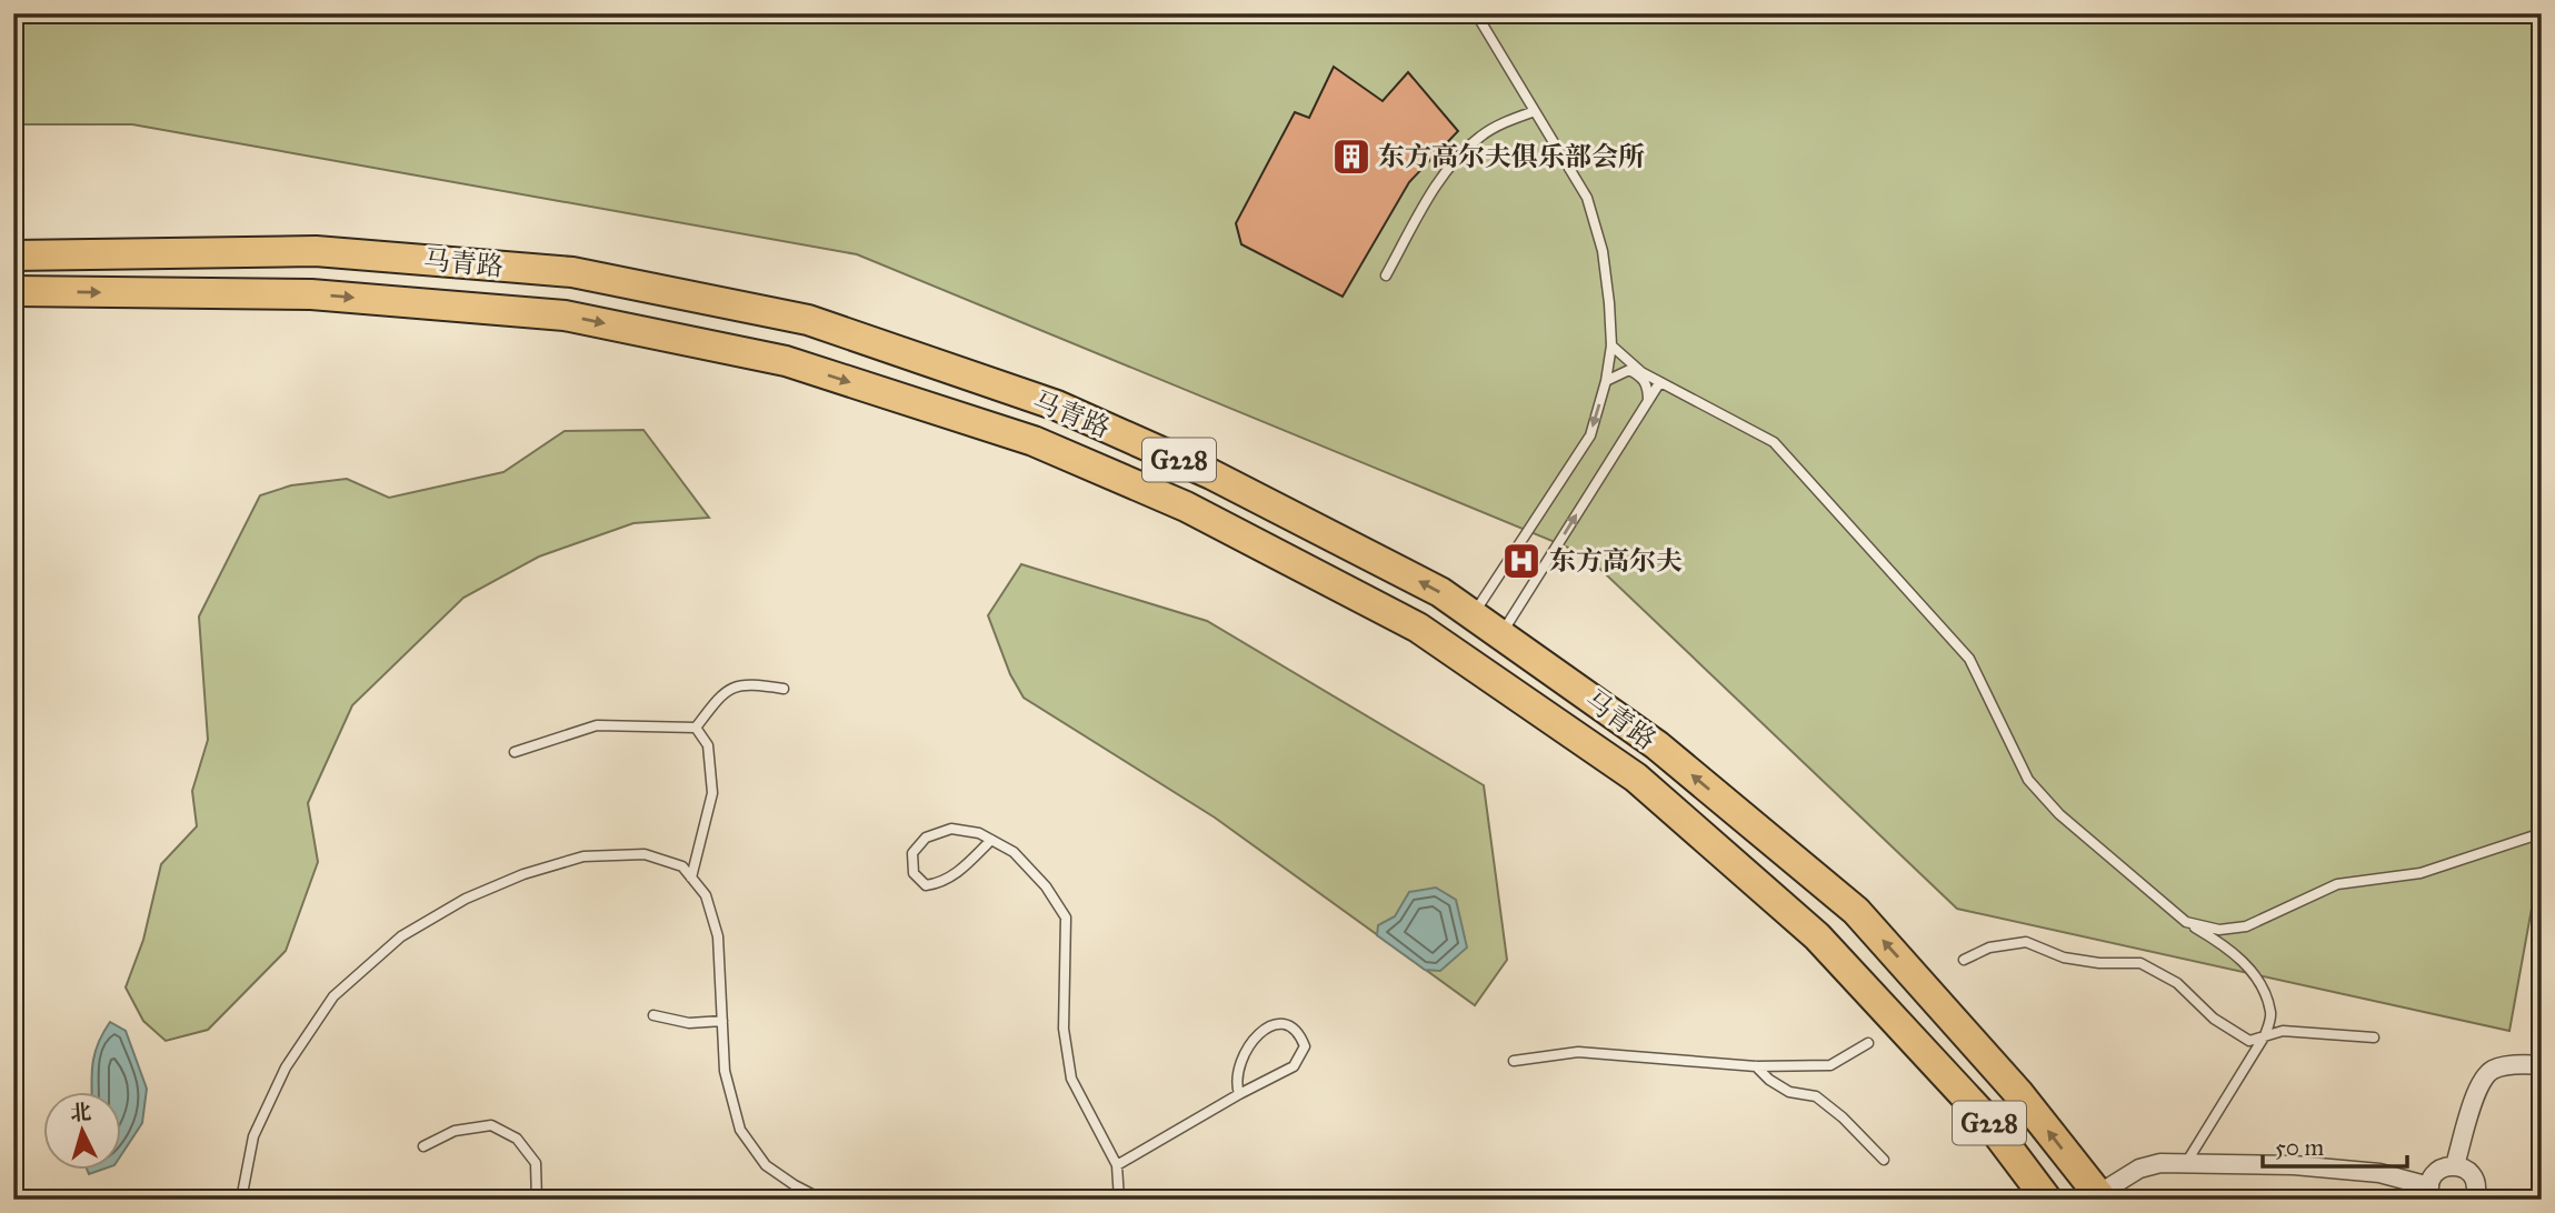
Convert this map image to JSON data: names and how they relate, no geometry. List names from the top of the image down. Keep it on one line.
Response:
{"streets":{"highway":["马青路","G228"]},"places":{"building":["东方高尔夫俱乐部会所"],"hospital":["东方高尔夫"]},"scale_bar":"50 m","north":"top"}
